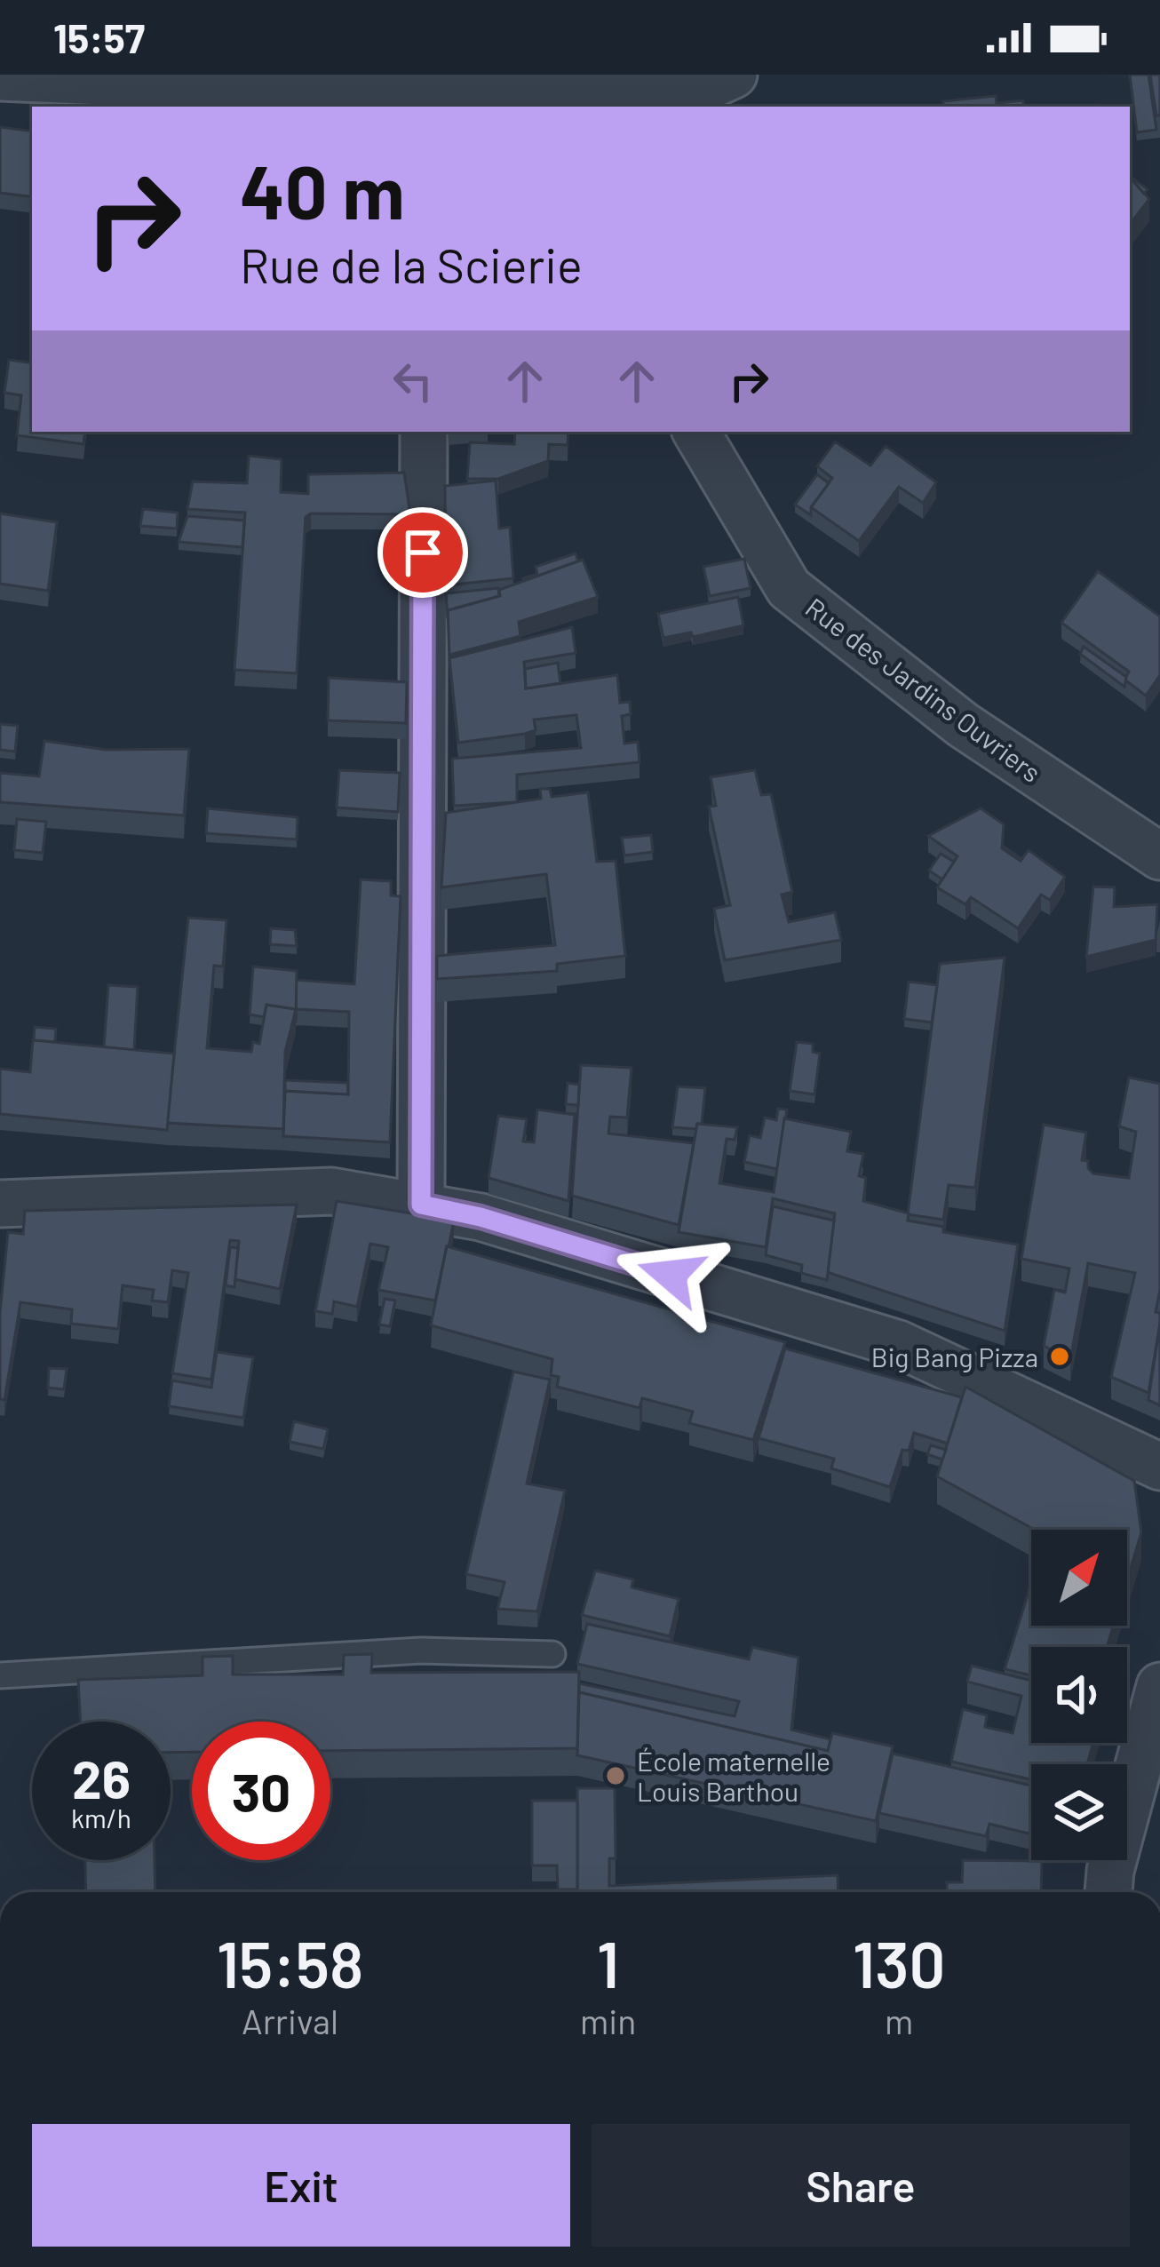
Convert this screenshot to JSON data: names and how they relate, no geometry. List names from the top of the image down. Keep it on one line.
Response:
{"streets":{"street":["Rue des Jardins Ouvriers"]},"places":["Big Bang Pizza","École maternelle Louis Barthou"],"north":"top right","page":{"status":"15:57","turn":["40 m","Rue de la Scierie"],"speed":"26 km/h","limit":"30","eta":["15:58","Arrival","1","min","130","m"],"buttons":["Exit","Share"]}}
